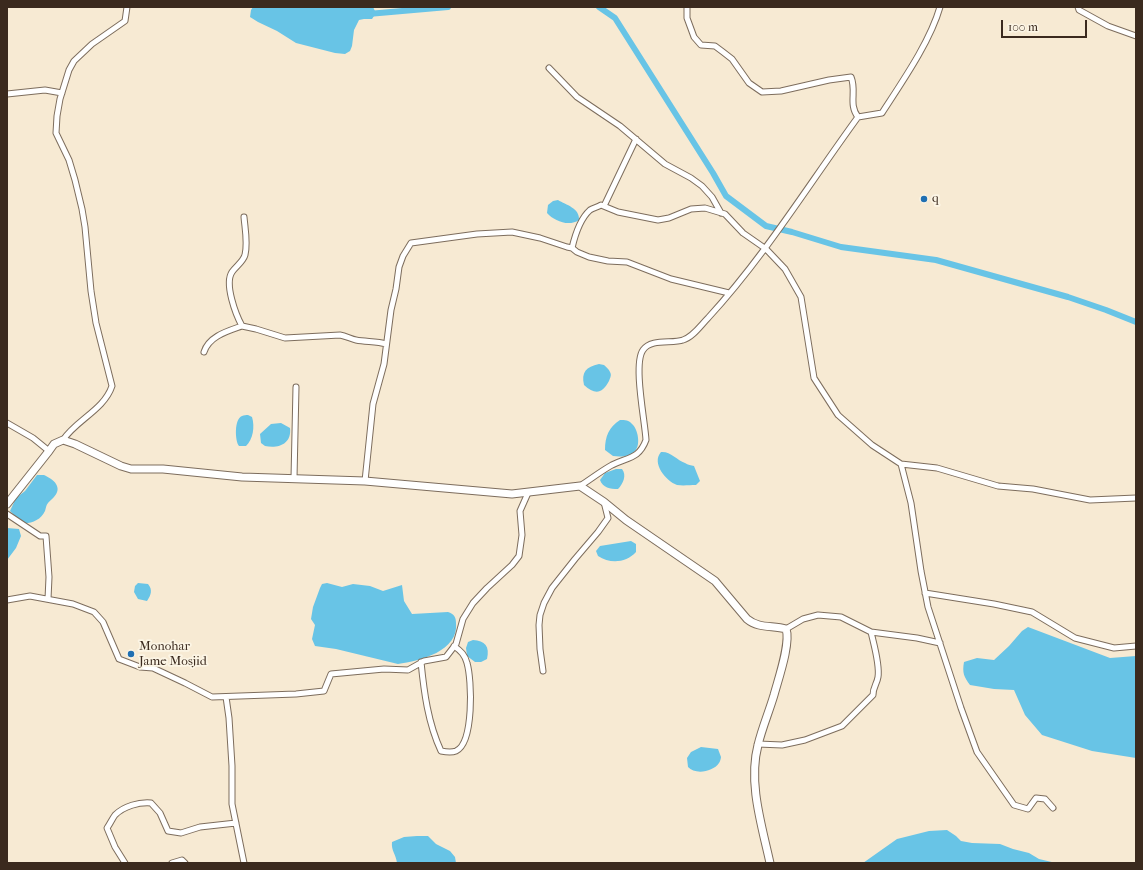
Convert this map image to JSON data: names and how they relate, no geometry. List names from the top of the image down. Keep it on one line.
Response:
{"places":["q","Monohar Jame Mosjid"],"scale_bar":"100 m"}
